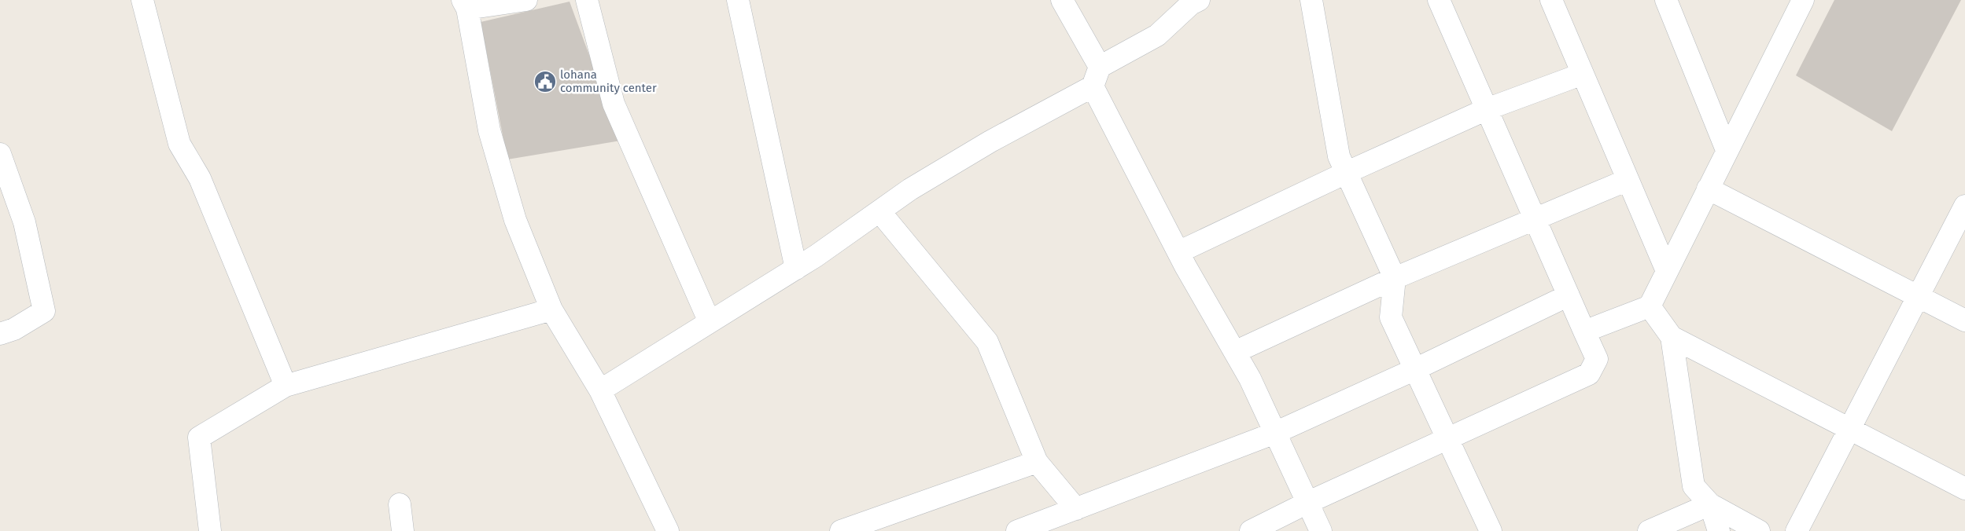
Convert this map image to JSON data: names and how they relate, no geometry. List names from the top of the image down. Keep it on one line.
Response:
{"places":{"public building":["lohana community center"]}}
